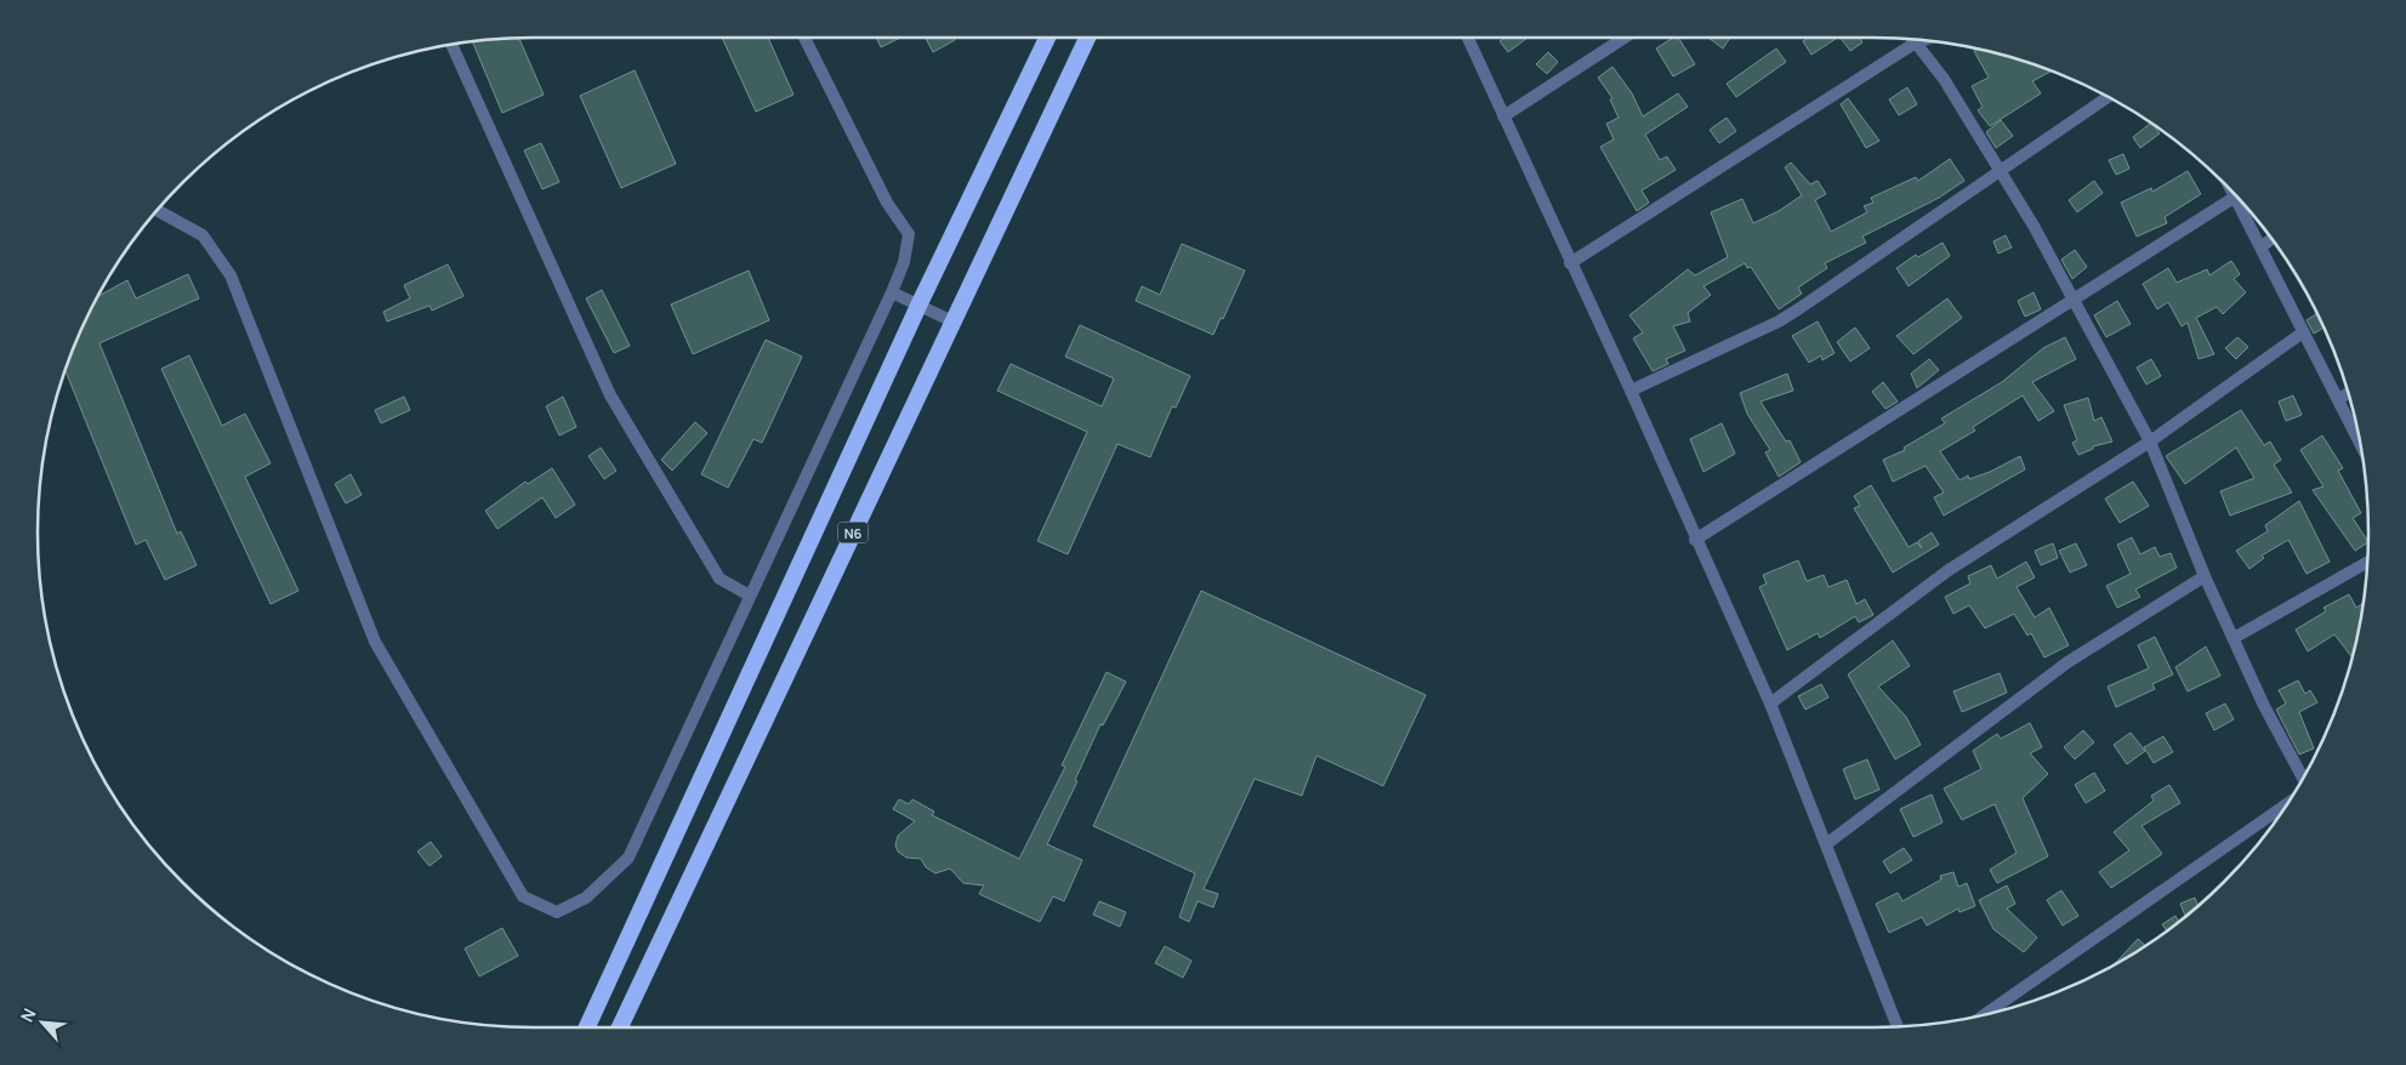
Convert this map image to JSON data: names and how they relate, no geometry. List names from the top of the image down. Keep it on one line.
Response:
{"streets":{"highway":["N6"]},"north":"top left"}
